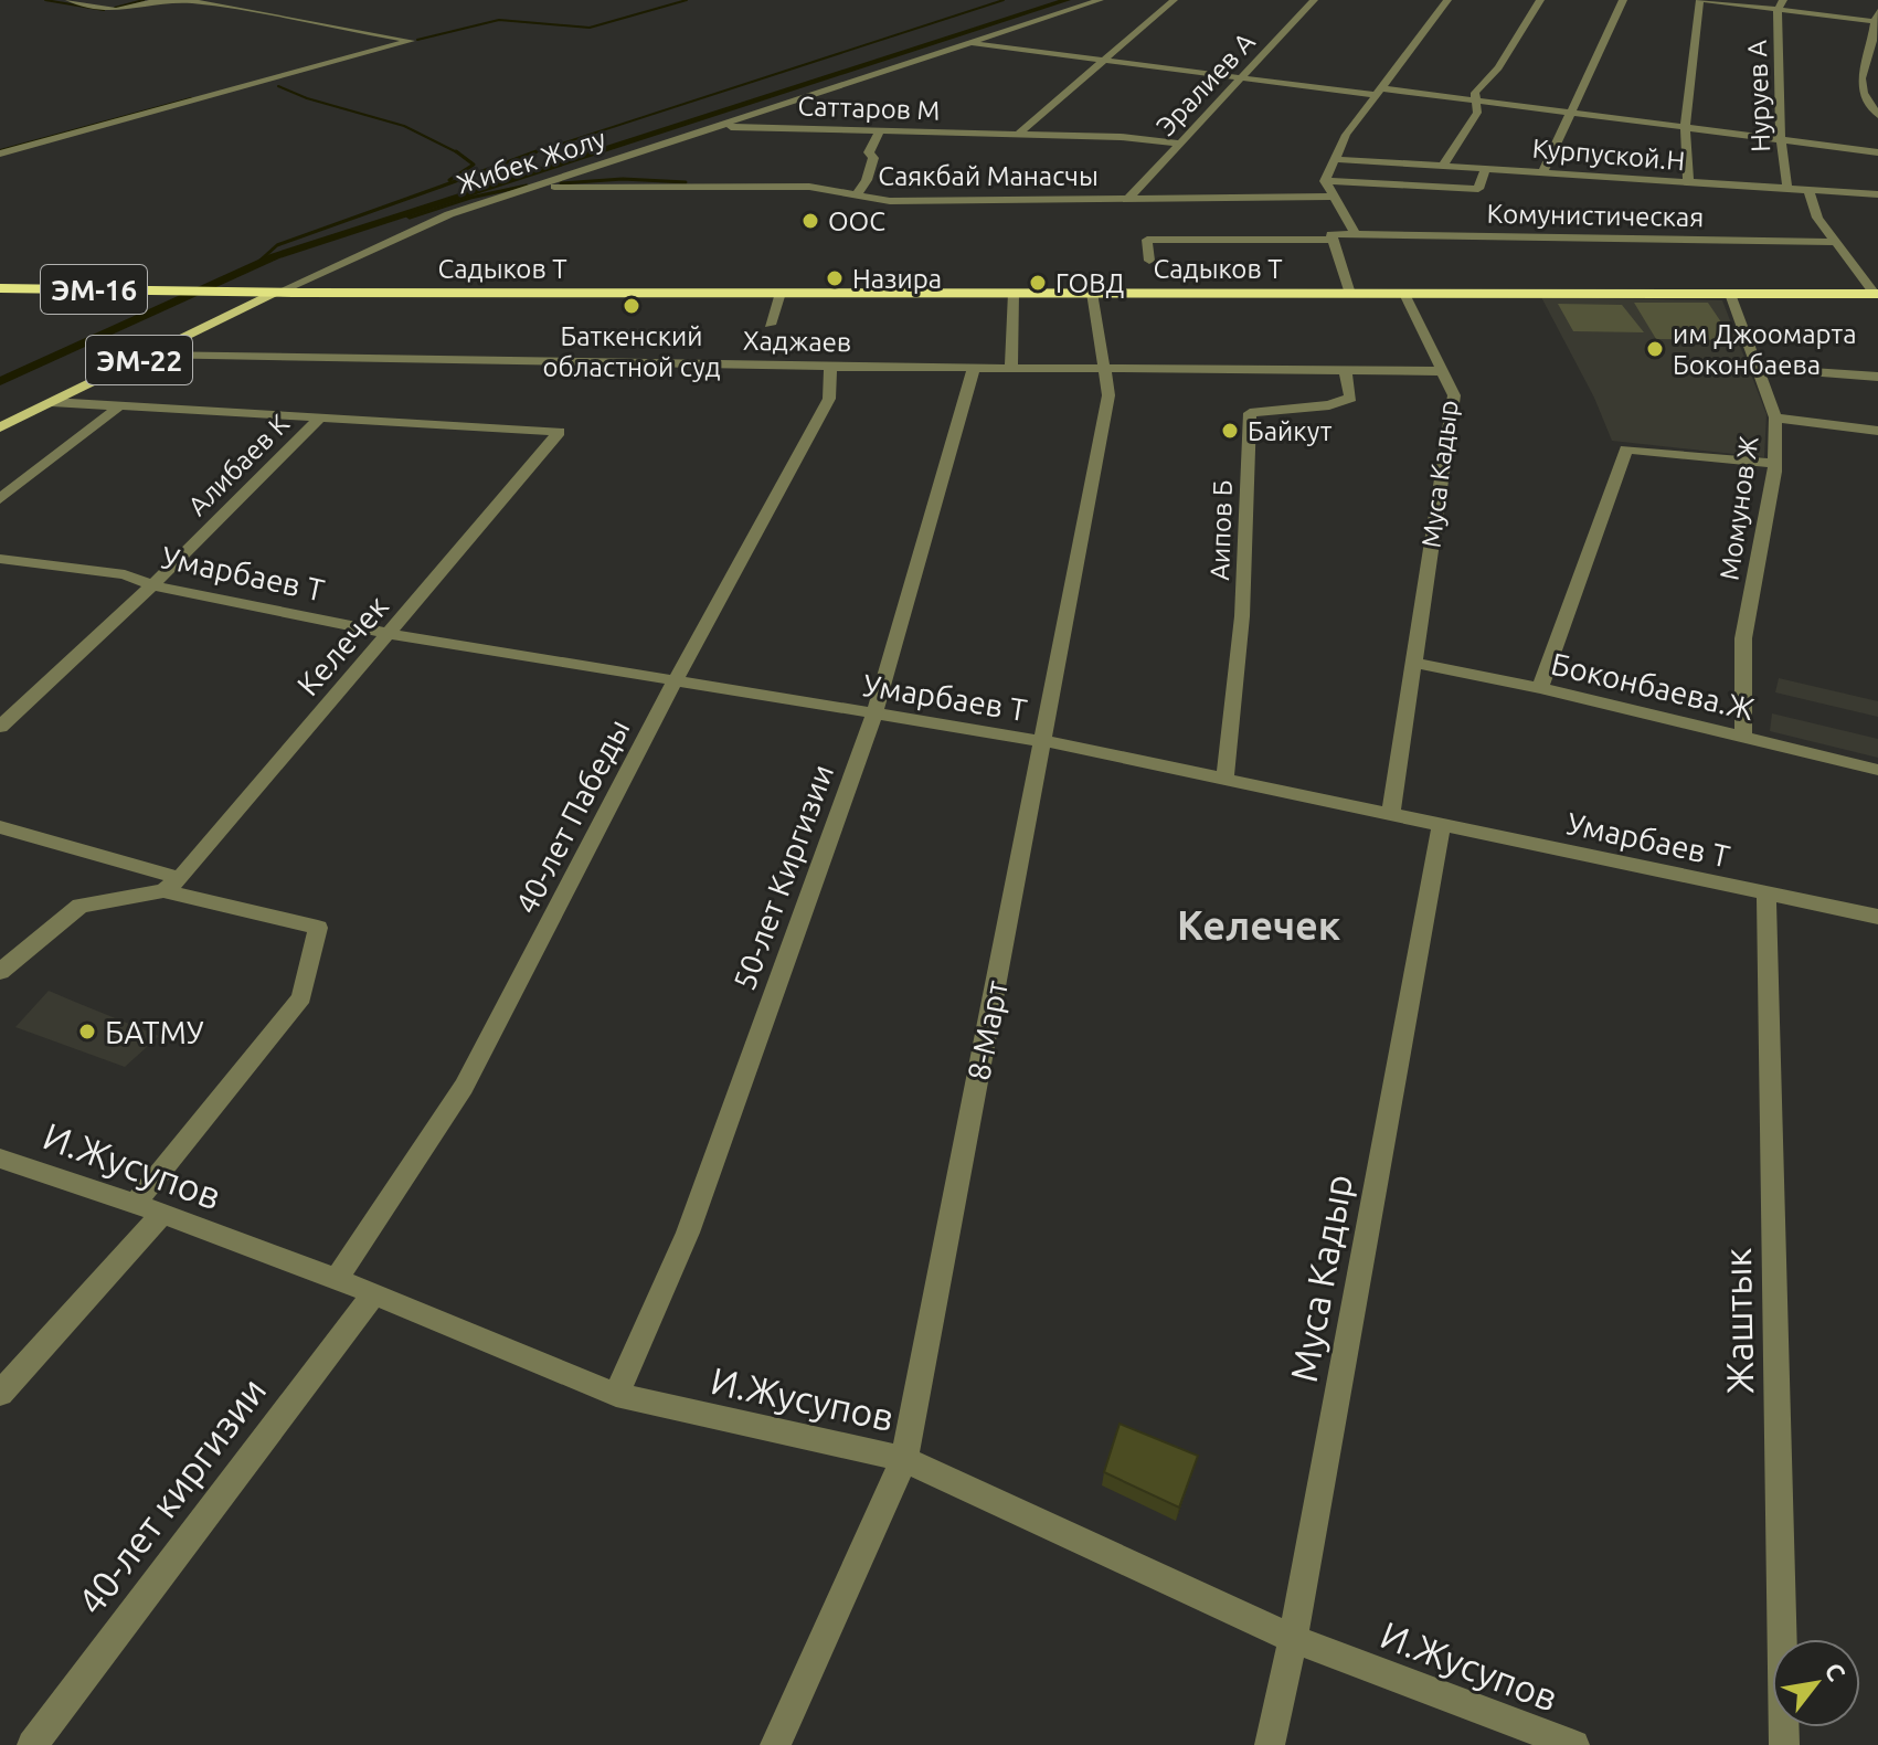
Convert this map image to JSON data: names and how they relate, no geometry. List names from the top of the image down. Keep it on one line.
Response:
{"streets":{"highway":["Садыков Т","ЭМ-16"],"main road":["Жибек Жолу","ЭМ-22"],"street":["Эралиев А","Нуруев А","Саттаров М","Курпуской.Н","Саякбай Манасчы","Комунистическая","Хаджаев","Алибаев К","Муса Кадыр","Момунов Ж","Аипов Б","Умарбаев Т","Келечек","Боконбаева.Ж","40-лет Пабеды","50-лет Киргизии","8-Март","И.Жусупов","Жаштык","40-лет киргизии"]},"crossings":[["Эралиев А","Саттаров М"],["Эралиев А","Саякбай Манасчы"],["Нуруев А","Курпуской.Н"],["Саттаров М","Жибек Жолу"],["Жибек Жолу","Саякбай Манасчы"],["Жибек Жолу","Садыков Т"],["Жибек Жолу","ЭМ-16"],["Жибек Жолу","Хаджаев"],["Садыков Т","ЭМ-16"],["Садыков Т","Муса Кадыр"],["Садыков Т","Момунов Ж"],["Садыков Т","8-Март"],["Хаджаев","Муса Кадыр"],["Хаджаев","Аипов Б"],["Хаджаев","40-лет Пабеды"],["Хаджаев","50-лет Киргизии"],["Хаджаев","8-Март"],["Алибаев К","Умарбаев Т"],["Алибаев К","Келечек"],["Муса Кадыр","Умарбаев Т"],["Муса Кадыр","Боконбаева.Ж"],["Муса Кадыр","И.Жусупов"],["Момунов Ж","Боконбаева.Ж"],["Аипов Б","Умарбаев Т"],["Умарбаев Т","Келечек"],["Умарбаев Т","40-лет Пабеды"],["Умарбаев Т","50-лет Киргизии"],["Умарбаев Т","8-Март"],["Умарбаев Т","Жаштык"],["40-лет Пабеды","И.Жусупов"],["50-лет Киргизии","И.Жусупов"],["8-Март","И.Жусупов"],["И.Жусупов","40-лет киргизии"]],"districts":["Келечек"],"places":["ООС","Назира","ГОВД","Баткенский областной суд","им Джоомарта Боконбаева","Байкут","БАТМУ"],"north":"top right"}
